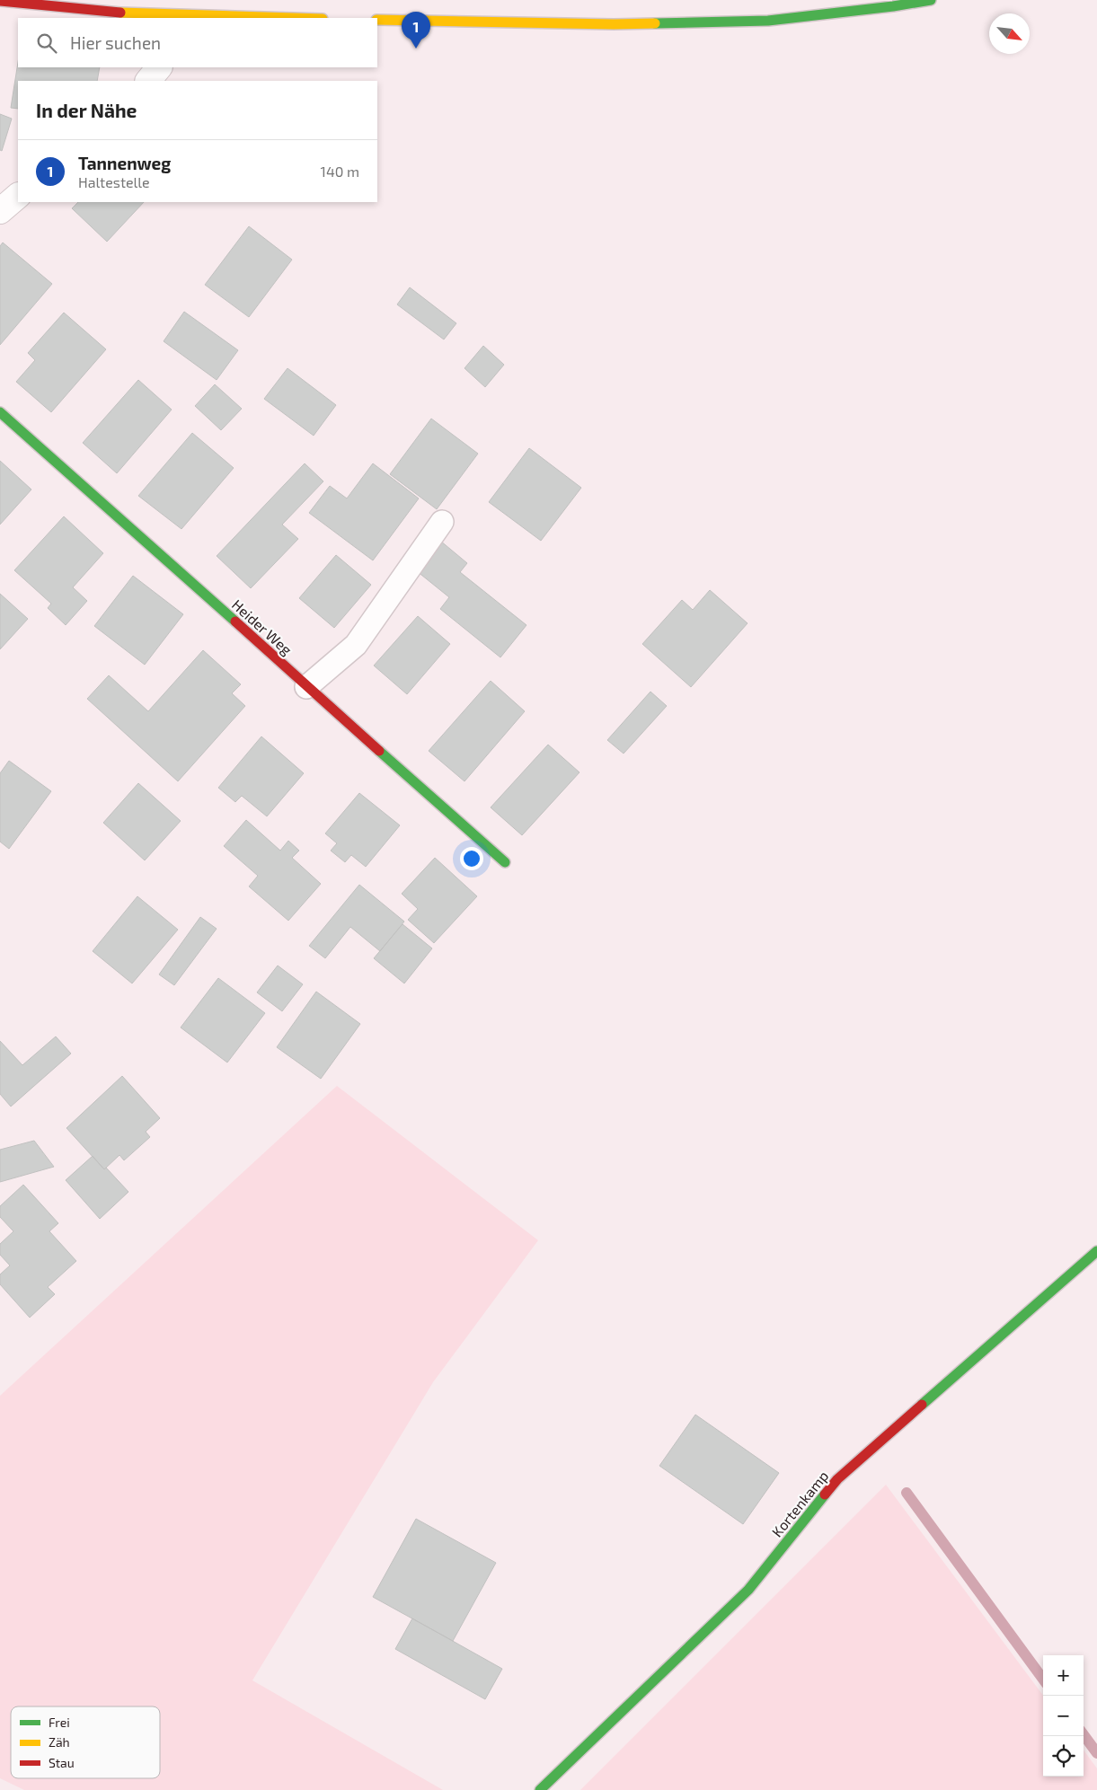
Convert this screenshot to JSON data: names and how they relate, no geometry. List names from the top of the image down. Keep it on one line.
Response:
{"streets":{"street":["Heider Weg","Kortenkamp"]},"legend":["Frei","Zäh","Stau"],"north":"bottom right","page":{"pins":"1","search":"Hier suchen","heading":"In der Nähe","list":[{"mark":"1","name":"Tannenweg","note":"Haltestelle","value":"140 m"}],"map_buttons":["+","−"]}}
